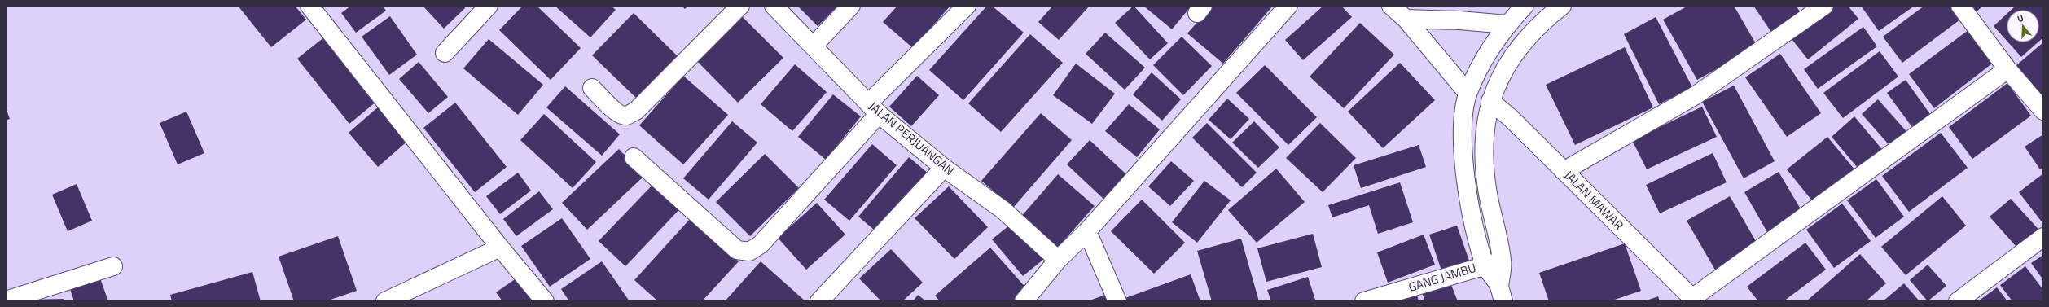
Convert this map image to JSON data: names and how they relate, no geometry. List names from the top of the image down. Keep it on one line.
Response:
{"streets":{"main road":["JALAN PERJUANGAN","JALAN MAWAR","GANG JAMBU"]},"north":"top"}
